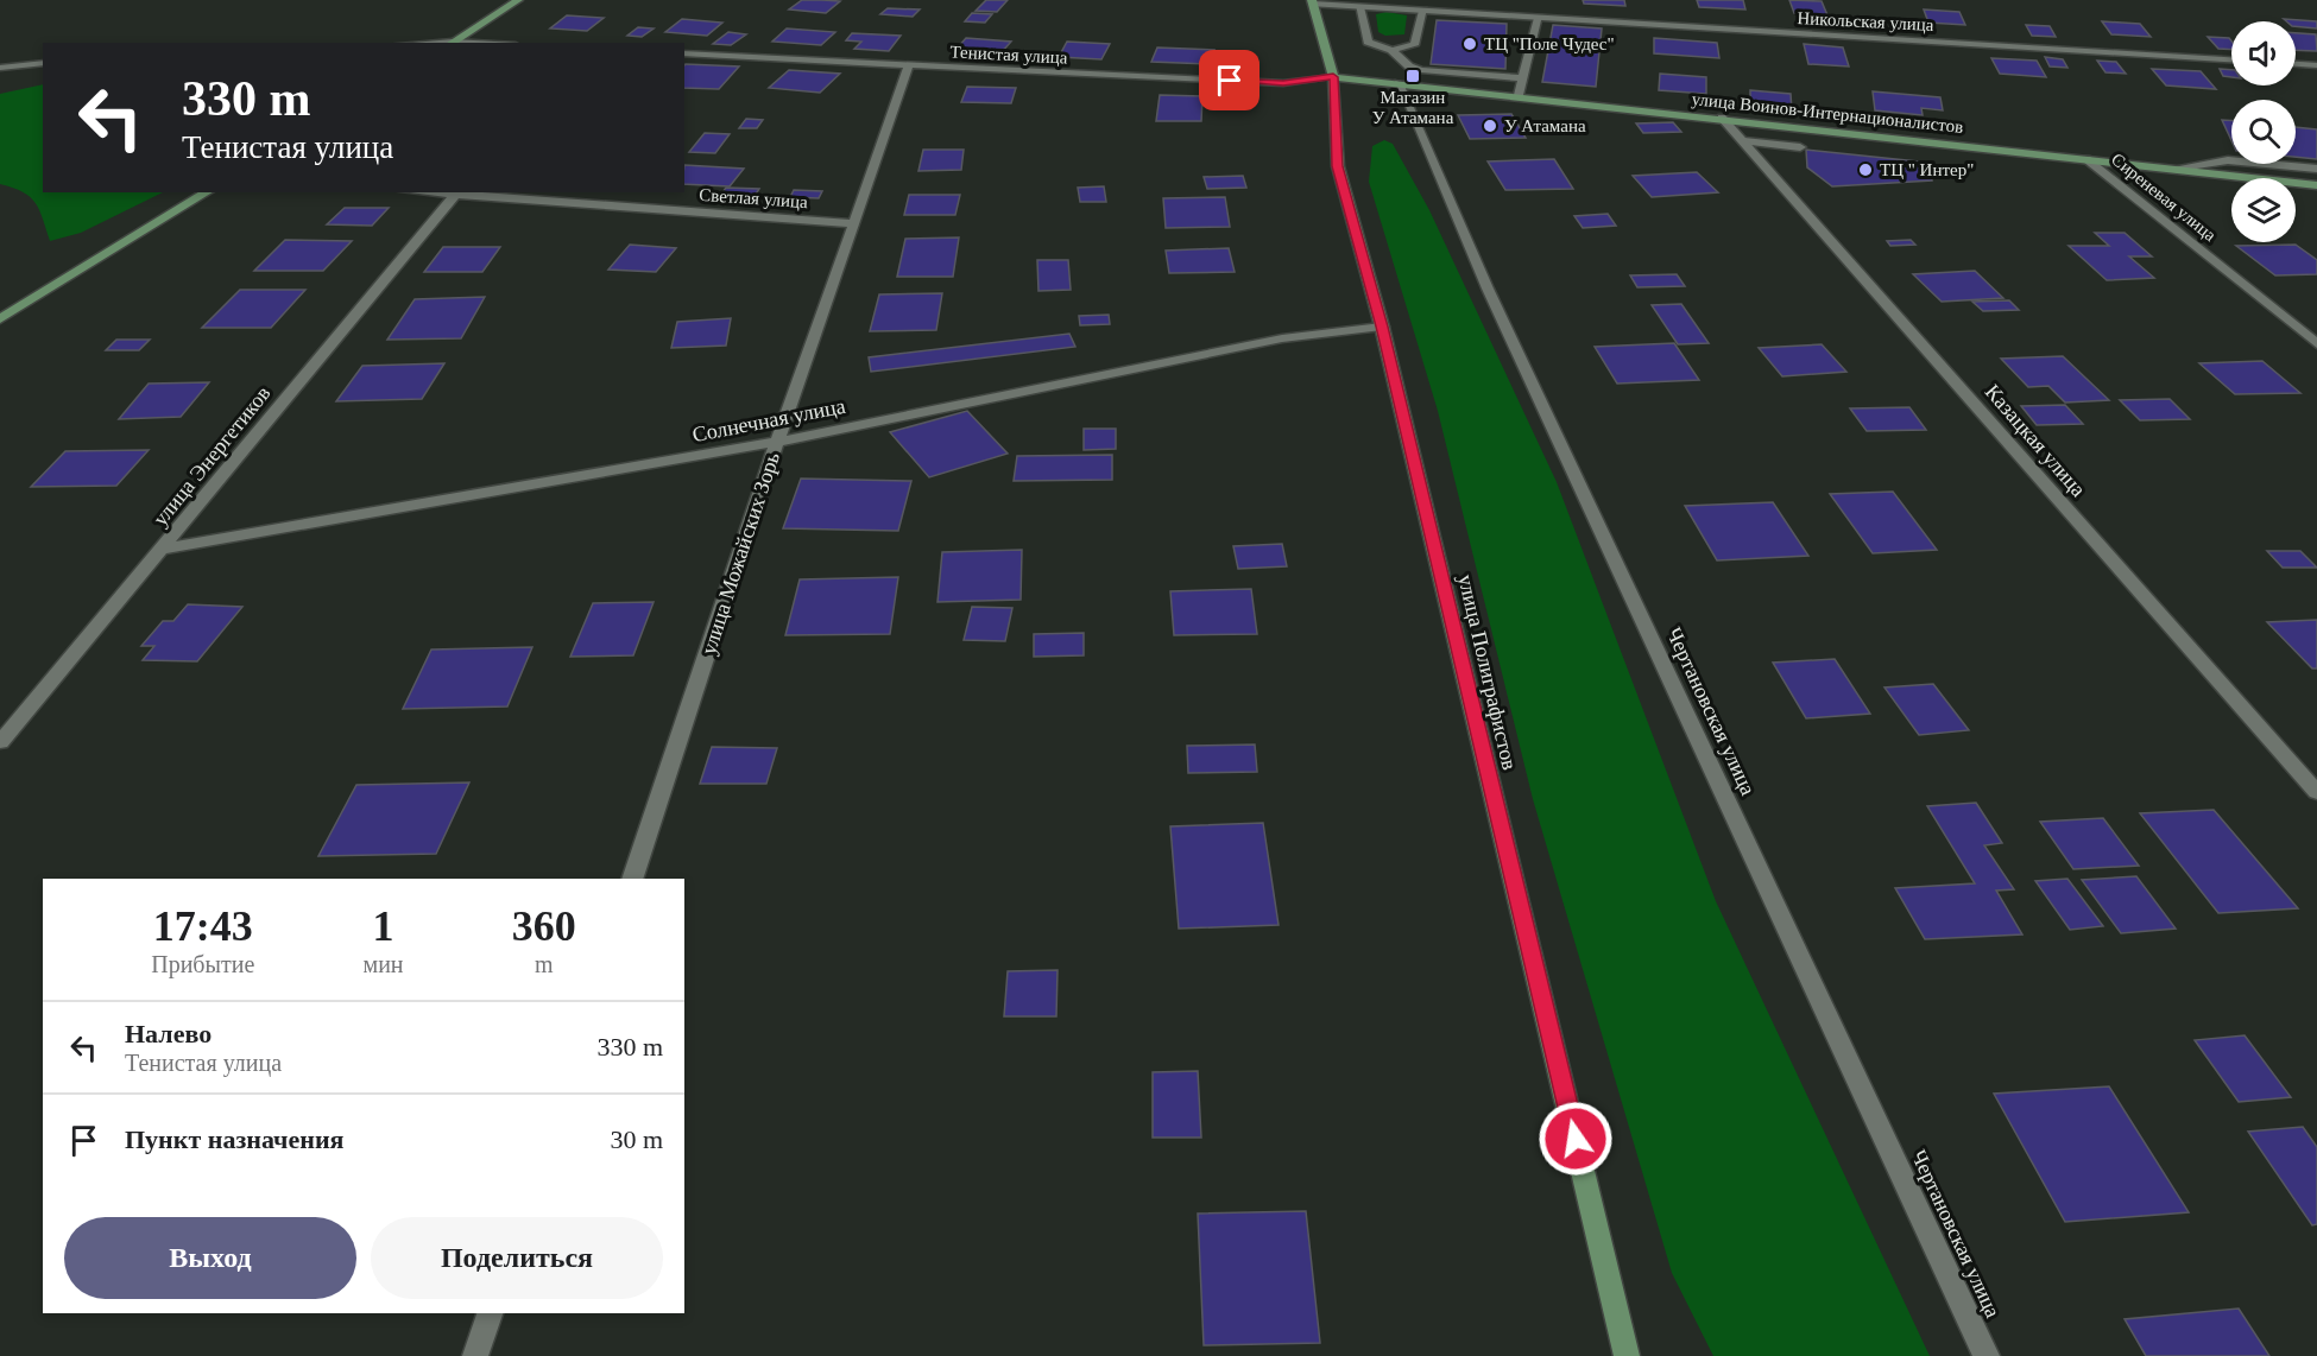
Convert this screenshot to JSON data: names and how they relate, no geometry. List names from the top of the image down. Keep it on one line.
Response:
{"streets":{"street":["Никольская улица","Тенистая улица","улица Воинов-Интернационалистов","Сиреневая улица","Светлая улица","Солнечная улица","Казацкая улица","улица Энергетиков","улица Можайских Зорь","улица Полиграфистов","Чертановская улица"]},"crossings":[["Никольская улица","улица Полиграфистов"],["Тенистая улица","улица Воинов-Интернационалистов"],["Тенистая улица","улица Можайских Зорь"],["Тенистая улица","улица Полиграфистов"],["улица Воинов-Интернационалистов","Сиреневая улица"],["улица Воинов-Интернационалистов","Казацкая улица"],["улица Воинов-Интернационалистов","улица Полиграфистов"],["улица Воинов-Интернационалистов","Чертановская улица"],["Светлая улица","улица Энергетиков"],["Светлая улица","улица Можайских Зорь"],["Солнечная улица","улица Энергетиков"],["Солнечная улица","улица Можайских Зорь"],["Солнечная улица","улица Полиграфистов"]],"places":{"other":["ТЦ \"Поле Чудес\"","У Атамана","ТЦ \" Интер\""],"transit":["Магазин У Атамана"]},"page":{"turn":["330 m","Тенистая улица"],"eta":["17:43","Прибытие","1","мин","360","m"],"list":[{"name":"Налево","note":"Тенистая улица","value":"330 m"},{"name":"Пункт назначения","value":"30 m"}],"buttons":["Выход","Поделиться"]}}
